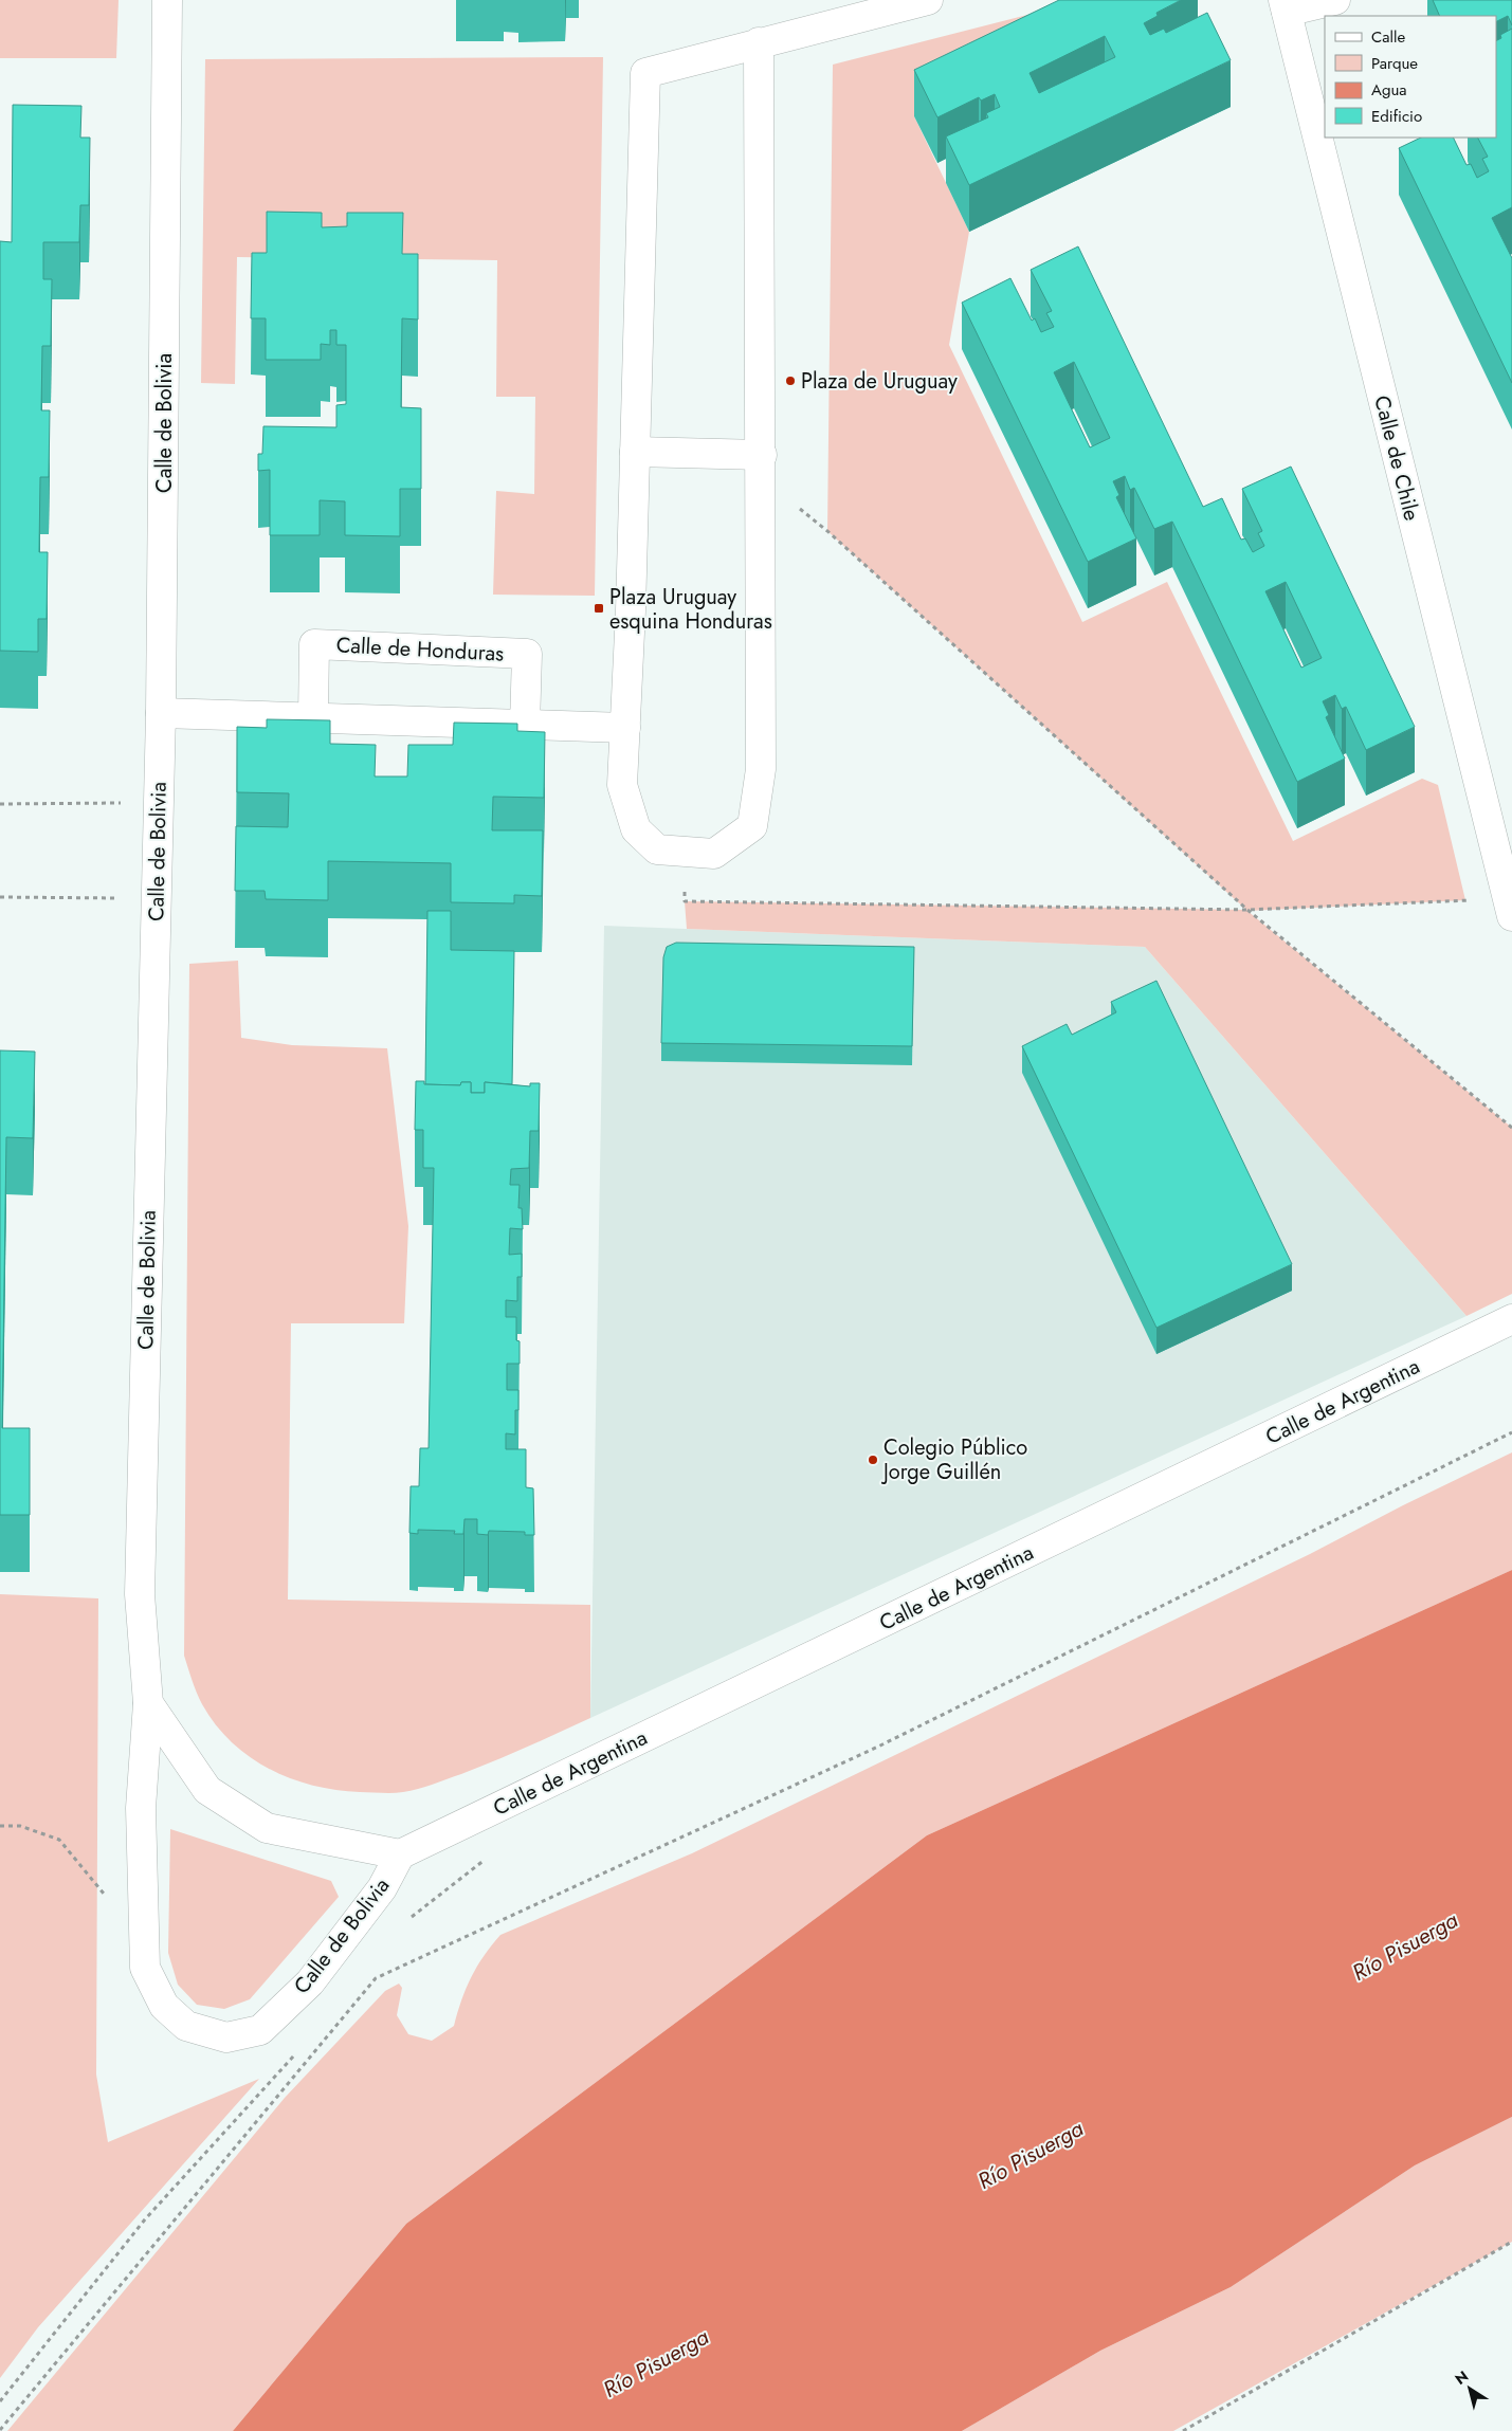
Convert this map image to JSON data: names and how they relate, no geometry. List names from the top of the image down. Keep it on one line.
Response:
{"streets":{"street":["Calle de Bolivia","Calle de Chile","Calle de Honduras","Calle de Argentina"]},"crossings":[["Calle de Bolivia","Calle de Argentina"]],"water":["Río Pisuerga"],"places":{"other":["Plaza de Uruguay","Colegio Público Jorge Guillén"],"transit":["Plaza Uruguay esquina Honduras"]},"legend":["Calle","Parque","Agua","Edificio"],"north":"top left"}
